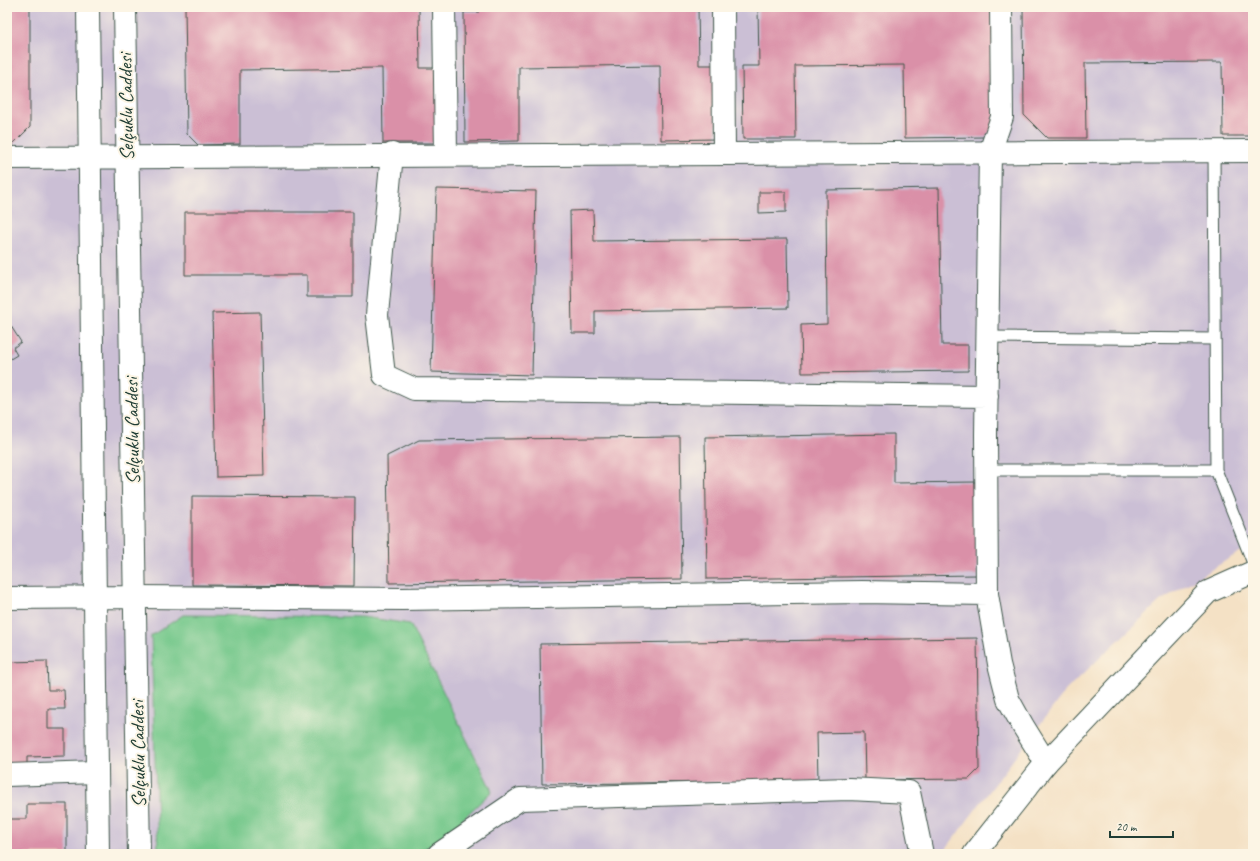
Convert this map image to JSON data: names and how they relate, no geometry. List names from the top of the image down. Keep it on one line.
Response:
{"streets":{"street":["Selçuklu Caddesi"]},"scale_bar":"20 m"}
